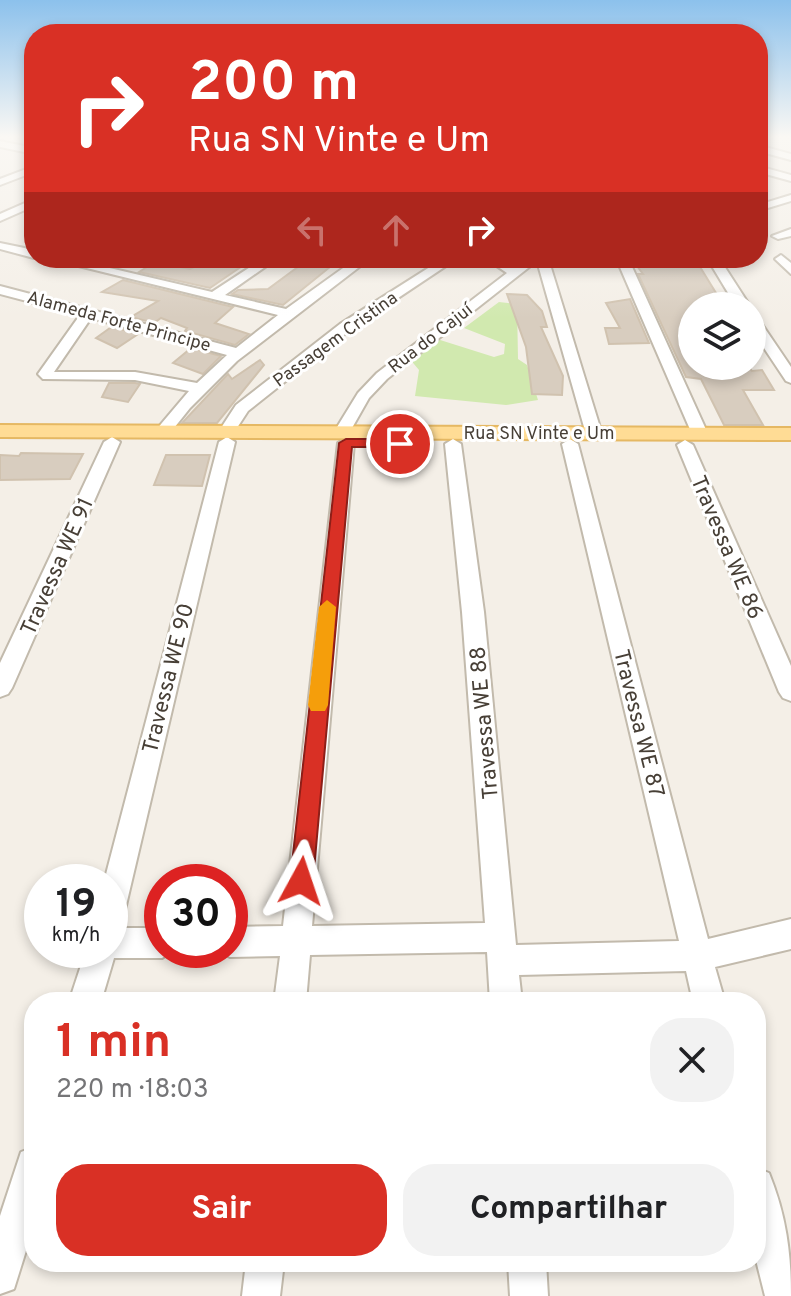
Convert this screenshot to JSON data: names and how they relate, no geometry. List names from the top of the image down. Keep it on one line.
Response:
{"streets":{"main road":["Rua SN Vinte e Um"],"street":["Alameda Forte Principe","Rua do Cajuí","Passagem Cristina","Travessa WE 86","Travessa WE 91","Travessa WE 90","Travessa WE 88","Travessa WE 87"]},"crossings":[["Rua do Cajuí","Rua SN Vinte e Um"],["Passagem Cristina","Rua SN Vinte e Um"],["Passagem Cristina","Travessa WE 90"],["Rua SN Vinte e Um","Travessa WE 86"],["Rua SN Vinte e Um","Travessa WE 91"],["Rua SN Vinte e Um","Travessa WE 90"],["Rua SN Vinte e Um","Travessa WE 88"],["Rua SN Vinte e Um","Travessa WE 87"]],"page":{"turn":["200 m","Rua SN Vinte e Um"],"speed":"19 km/h","limit":"30","heading":["1 min","220 m · 18:03"],"buttons":["Sair","Compartilhar"]}}
